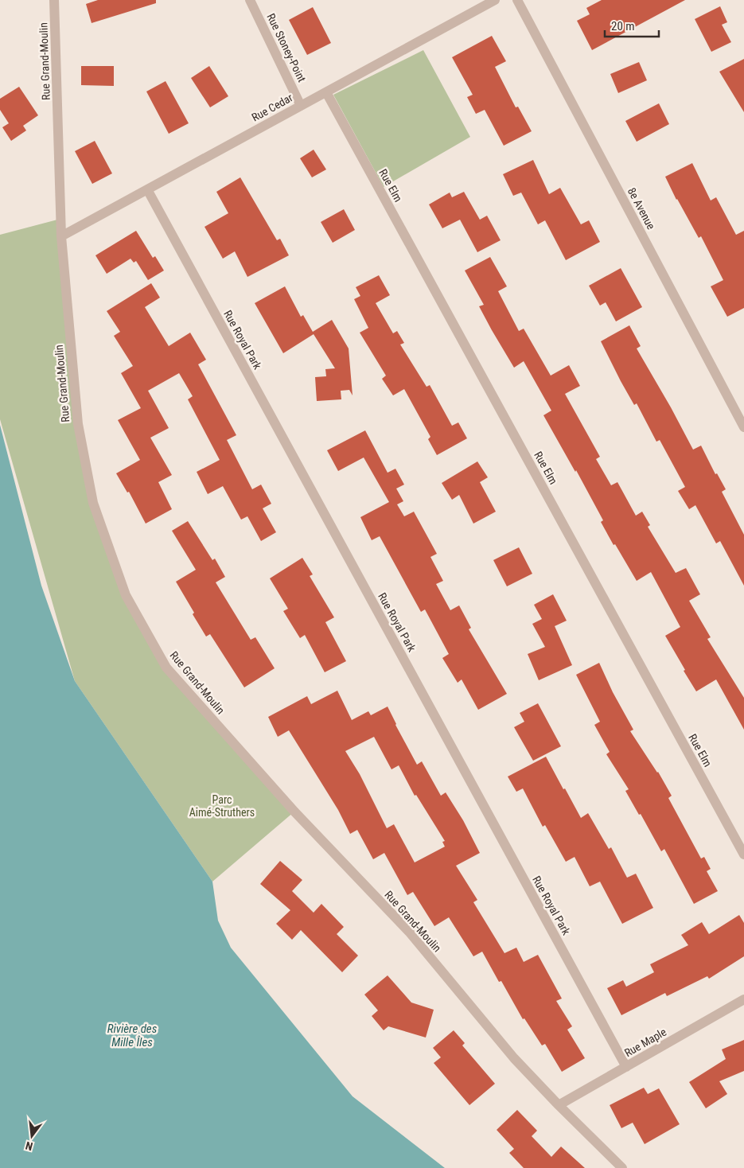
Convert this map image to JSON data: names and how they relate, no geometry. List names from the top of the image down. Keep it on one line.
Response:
{"streets":{"street":["Rue Stoney-Point","Rue Grand-Moulin","Rue Cedar","Rue Elm","8e Avenue","Rue Royal Park","Rue Maple"]},"crossings":[["Rue Stoney-Point","Rue Cedar"],["Rue Grand-Moulin","Rue Cedar"],["Rue Grand-Moulin","Rue Maple"],["Rue Cedar","Rue Elm"],["Rue Cedar","Rue Royal Park"],["Rue Royal Park","Rue Maple"]],"water":["Rivière des Mille Îles"],"parks":["Parc Aimé-Struthers"],"scale_bar":"20 m","north":"bottom"}
